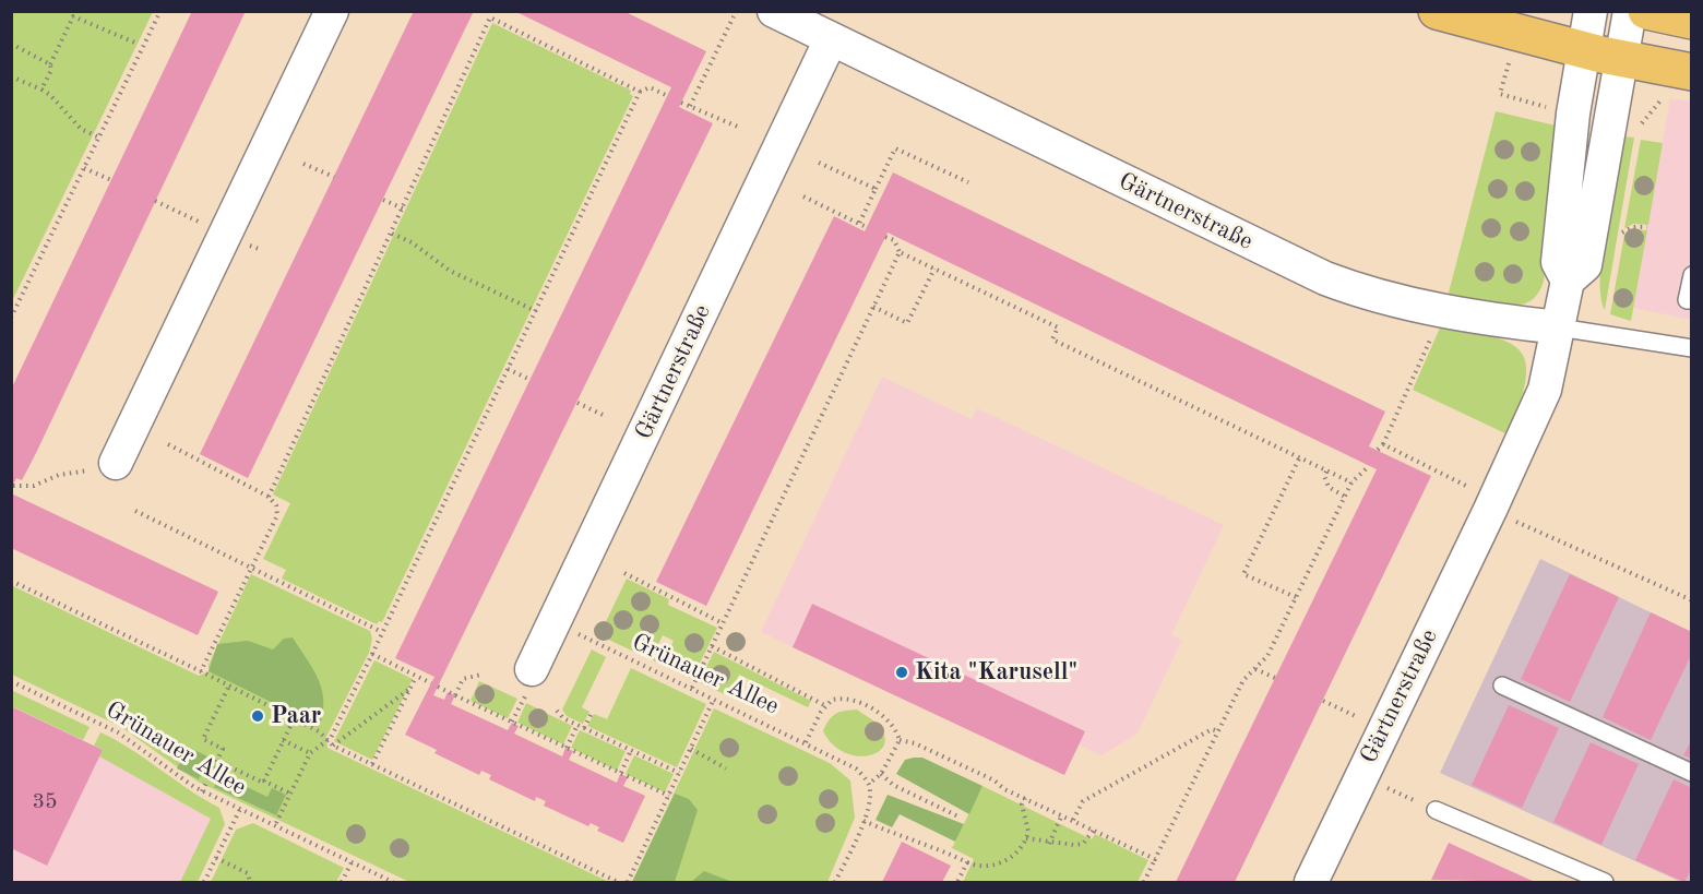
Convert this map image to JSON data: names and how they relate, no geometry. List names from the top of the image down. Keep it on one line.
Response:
{"streets":{"street":["Gärtnerstraße"],"path":["Grünauer Allee"]},"crossings":[["Gärtnerstraße","Grünauer Allee"]],"places":["Kita \"Karusell\"","Paar"],"house_numbers":["35"]}
